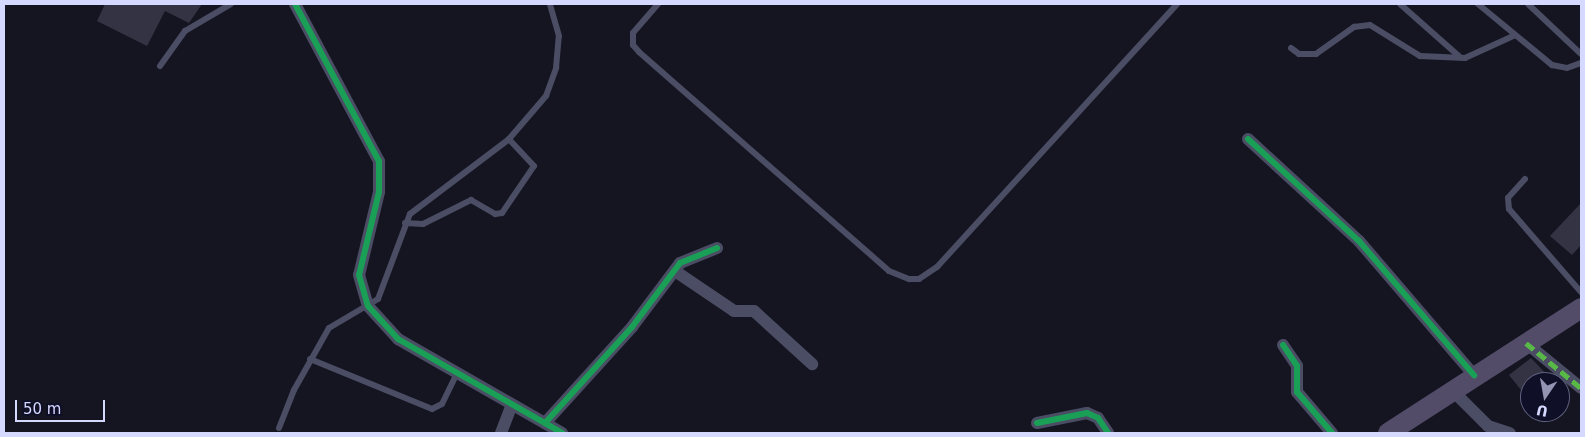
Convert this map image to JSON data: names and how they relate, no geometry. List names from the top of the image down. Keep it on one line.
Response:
{"scale_bar":"50 m","north":"bottom"}
